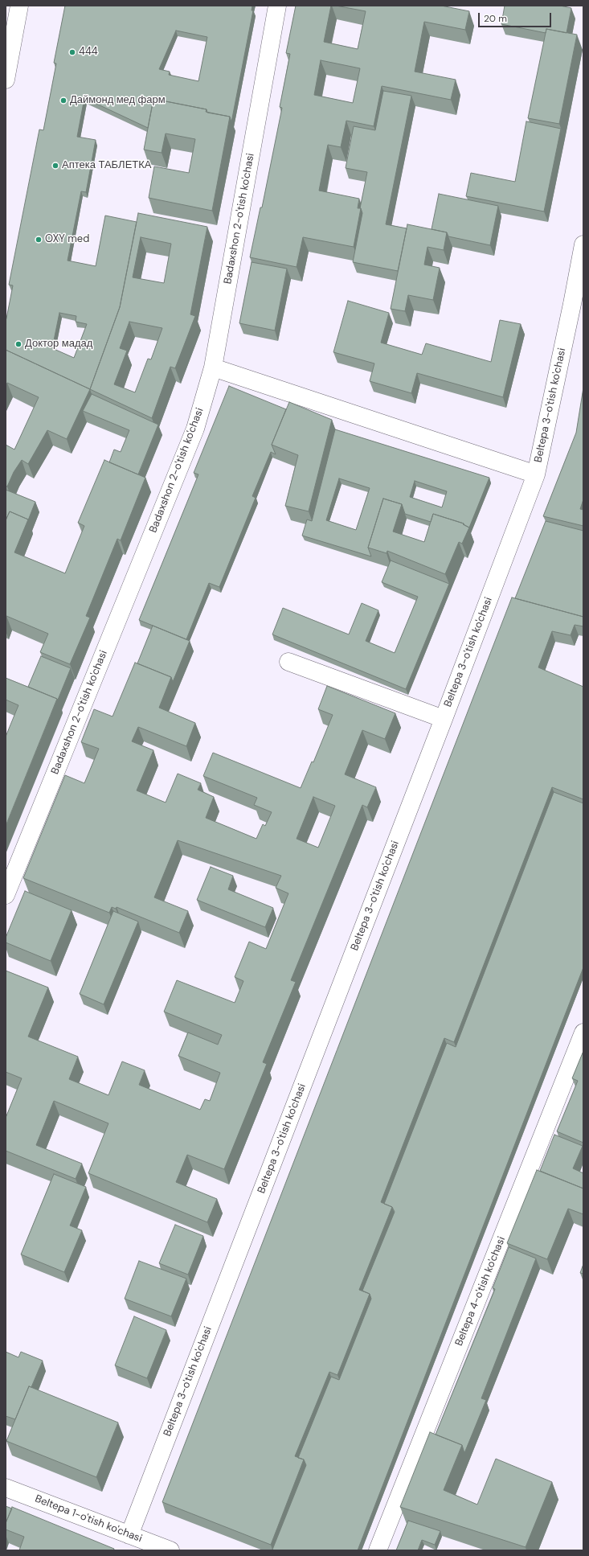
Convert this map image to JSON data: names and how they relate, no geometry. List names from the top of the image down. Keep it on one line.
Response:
{"streets":{"street":["Badaxshon 2-o'tish ko'chasi","Beltepa 3-o'tish ko'chasi","Beltepa 4-o'tish ko'chasi","Beltepa 1-o'tish ko'chasi"]},"crossings":[["Beltepa 3-o'tish ko'chasi","Beltepa 1-o'tish ko'chasi"]],"places":["444","Даймонд мед фарм","Аптека ТАБЛЕТКА","OXY med","Доктор мадад"],"scale_bar":"20 m"}
